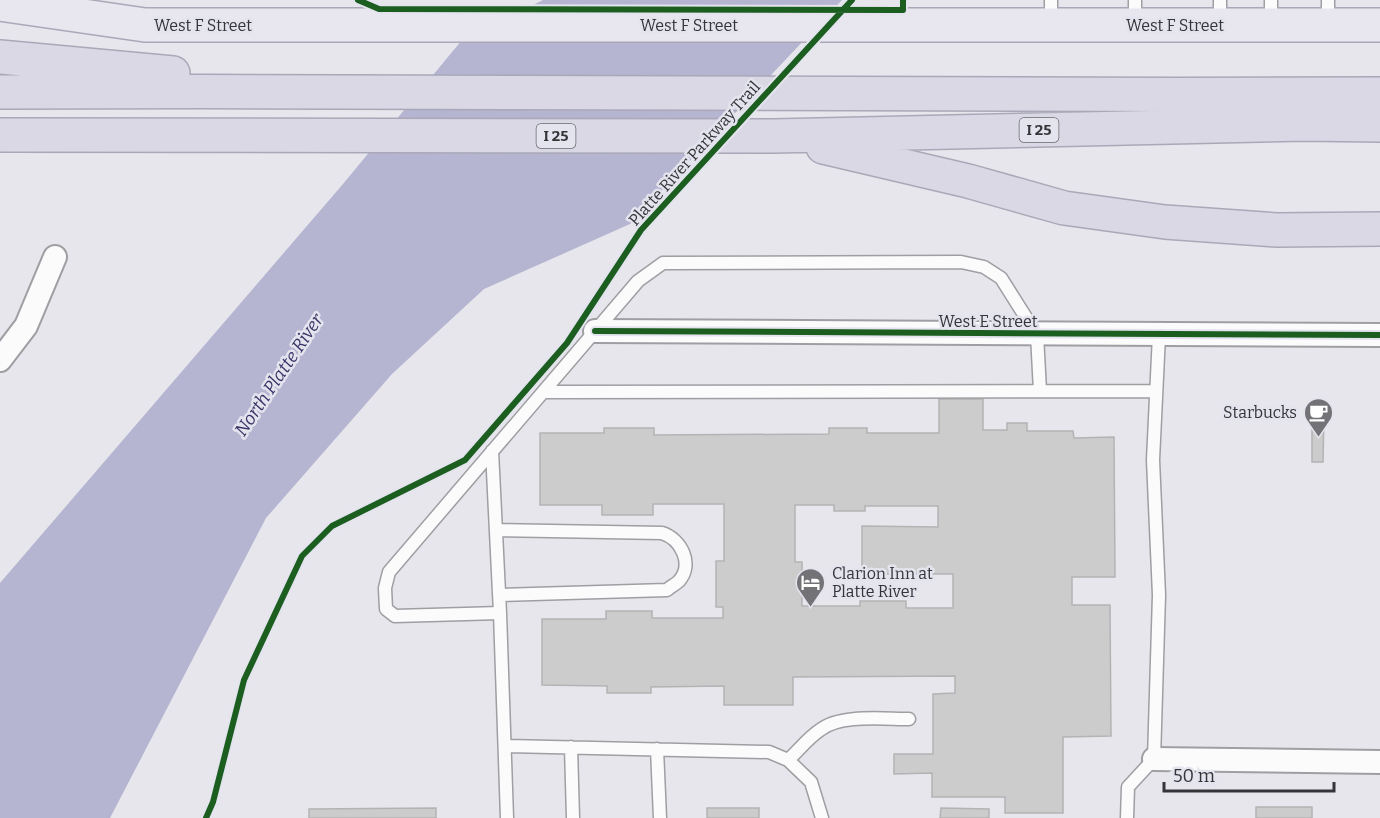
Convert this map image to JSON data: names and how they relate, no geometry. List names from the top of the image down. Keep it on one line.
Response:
{"streets":{"highway":["I 25"],"main road":["West F Street"],"street":["West E Street"],"cycle path":["Platte River Parkway Trail"]},"water":["North Platte River"],"places":{"cafe":["Starbucks"],"hotel":["Clarion Inn at Platte River"]},"scale_bar":"50 m"}
